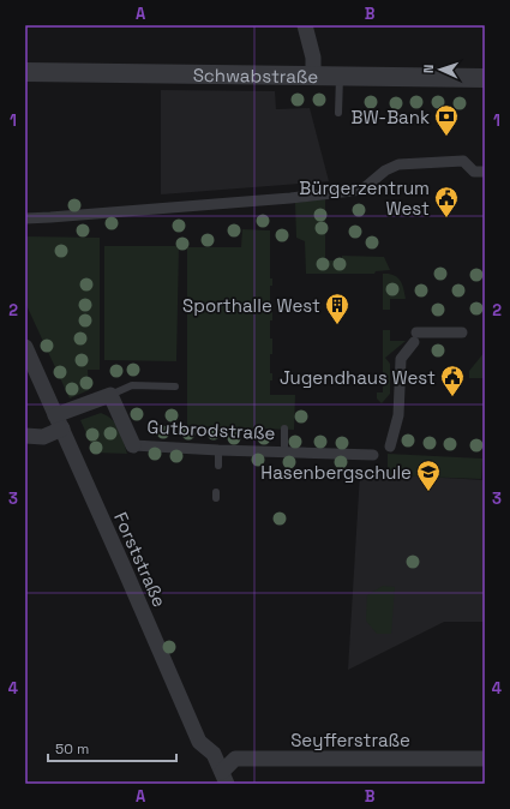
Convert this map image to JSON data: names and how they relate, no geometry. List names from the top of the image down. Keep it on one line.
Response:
{"streets":{"street":["Schwabstraße","Gutbrodstraße","Forststraße","Seyfferstraße"]},"crossings":[["Forststraße","Seyfferstraße"]],"places":{"bank":["BW-Bank"],"public building":["Bürgerzentrum West","Jugendhaus West"],"building":["Sporthalle West"],"school or university":["Hasenbergschule"]},"scale_bar":"50 m","north":"left","grid":{"columns":["A","B"],"rows":["1","2","3","4"]}}
